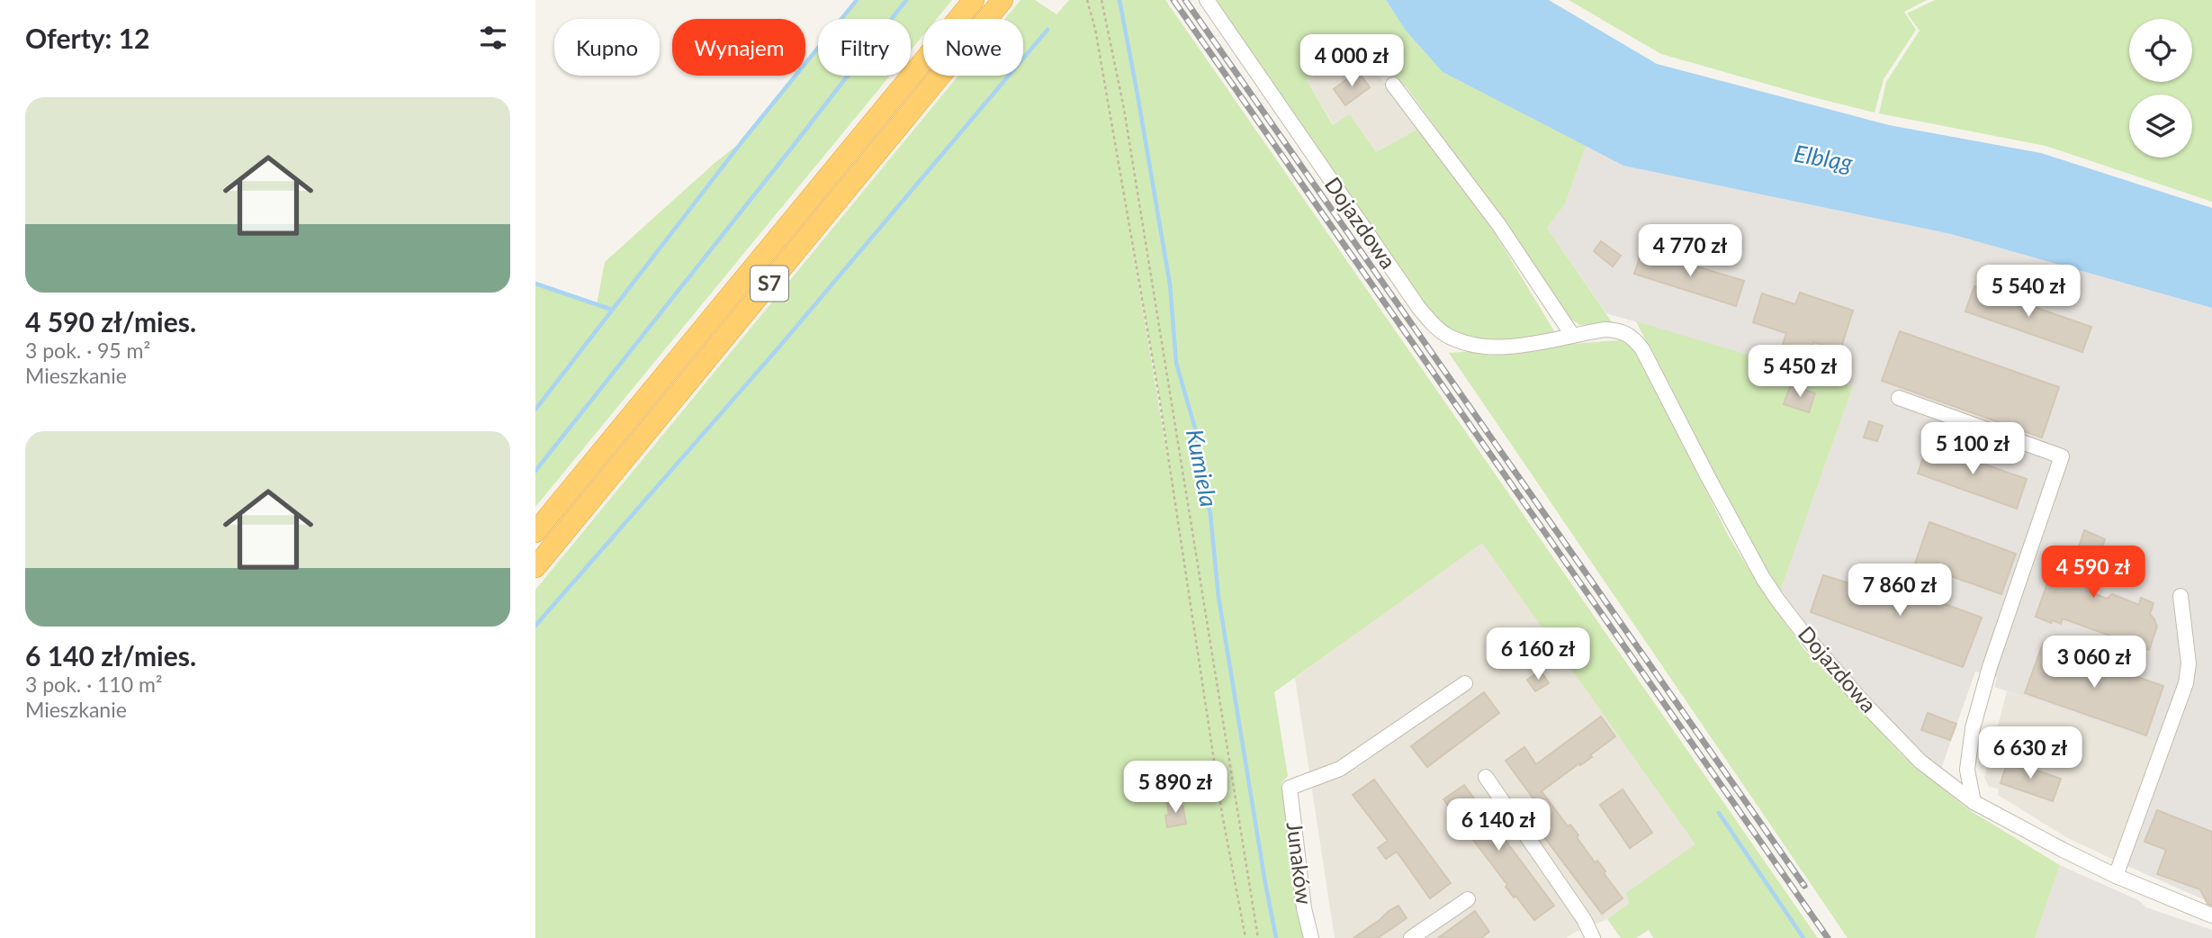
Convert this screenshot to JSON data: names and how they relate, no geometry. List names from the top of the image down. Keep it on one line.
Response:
{"streets":{"highway":["S7"],"street":["Dojazdowa","Junaków"]},"water":["Elbląg","Kumiela"],"page":{"heading":"Oferty: 12","chip":["Kupno","Wynajem","Filtry","Nowe"],"price":["4 000 zł","4 770 zł","5 540 zł","5 450 zł","5 100 zł","4 590 zł","7 860 zł","6 160 zł","3 060 zł","6 630 zł","5 890 zł","6 140 zł"],"list":[{"name":"4 590 zł/mies.","note":"3 pok. · 95 m² · Mieszkanie"},{"name":"6 140 zł/mies.","note":"3 pok. · 110 m² · Mieszkanie"}]}}
